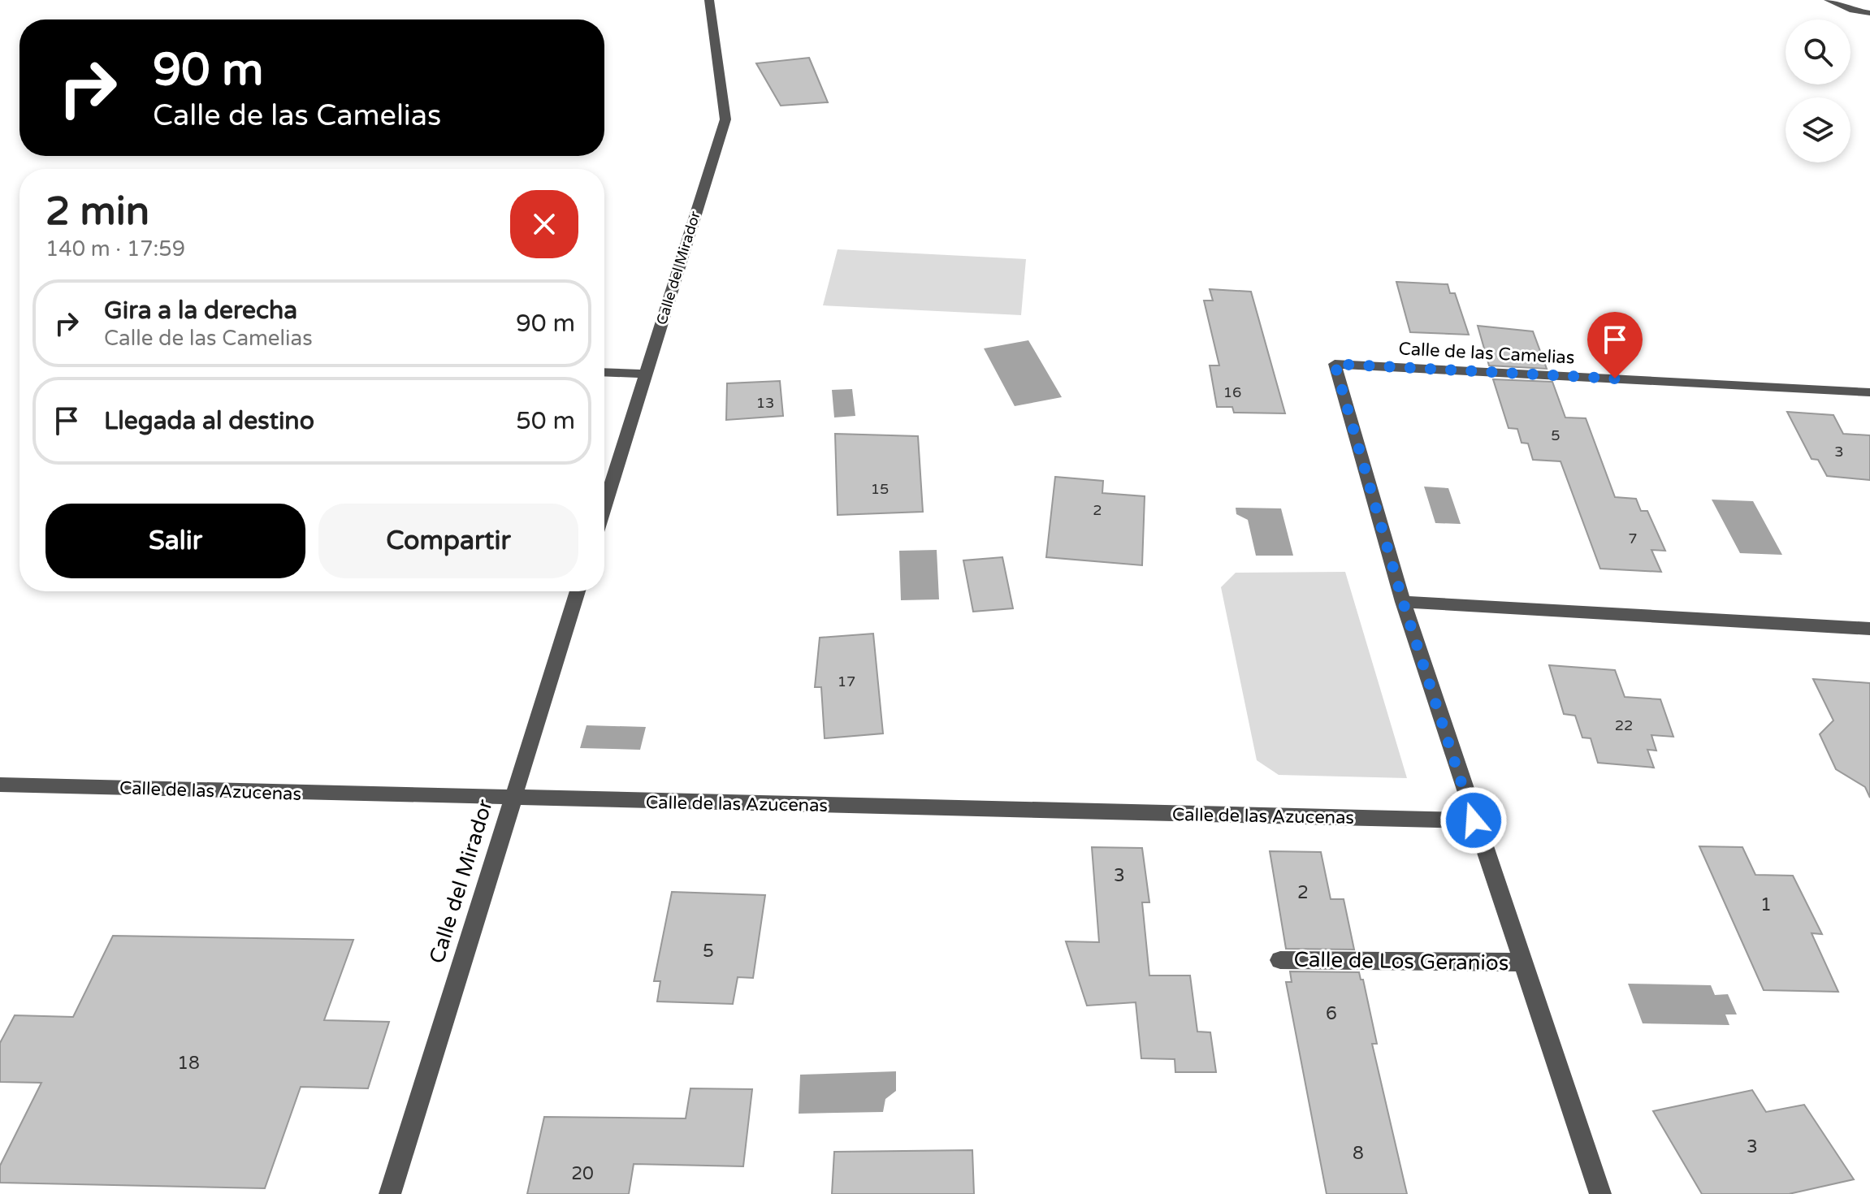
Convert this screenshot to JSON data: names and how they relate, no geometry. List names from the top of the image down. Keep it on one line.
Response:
{"streets":{"street":["Calle del Mirador","Calle de las Camelias","Calle de las Azucenas","Calle de Los Geranios"]},"crossings":[["Calle del Mirador","Calle de las Azucenas"],["Calle de las Camelias","Calle de Los Geranios"],["Calle de las Azucenas","Calle de Los Geranios"]],"house_numbers":["16","13","5","3","15","2","7","17","22","3","2","1","5","6","18","3","8","20"],"page":{"turn":["90 m","Calle de las Camelias"],"heading":["2 min","140 m · 17:59"],"list":[{"name":"Gira a la derecha","note":"Calle de las Camelias","value":"90 m"},{"name":"Llegada al destino","value":"50 m"}],"buttons":["Salir","Compartir"]}}
